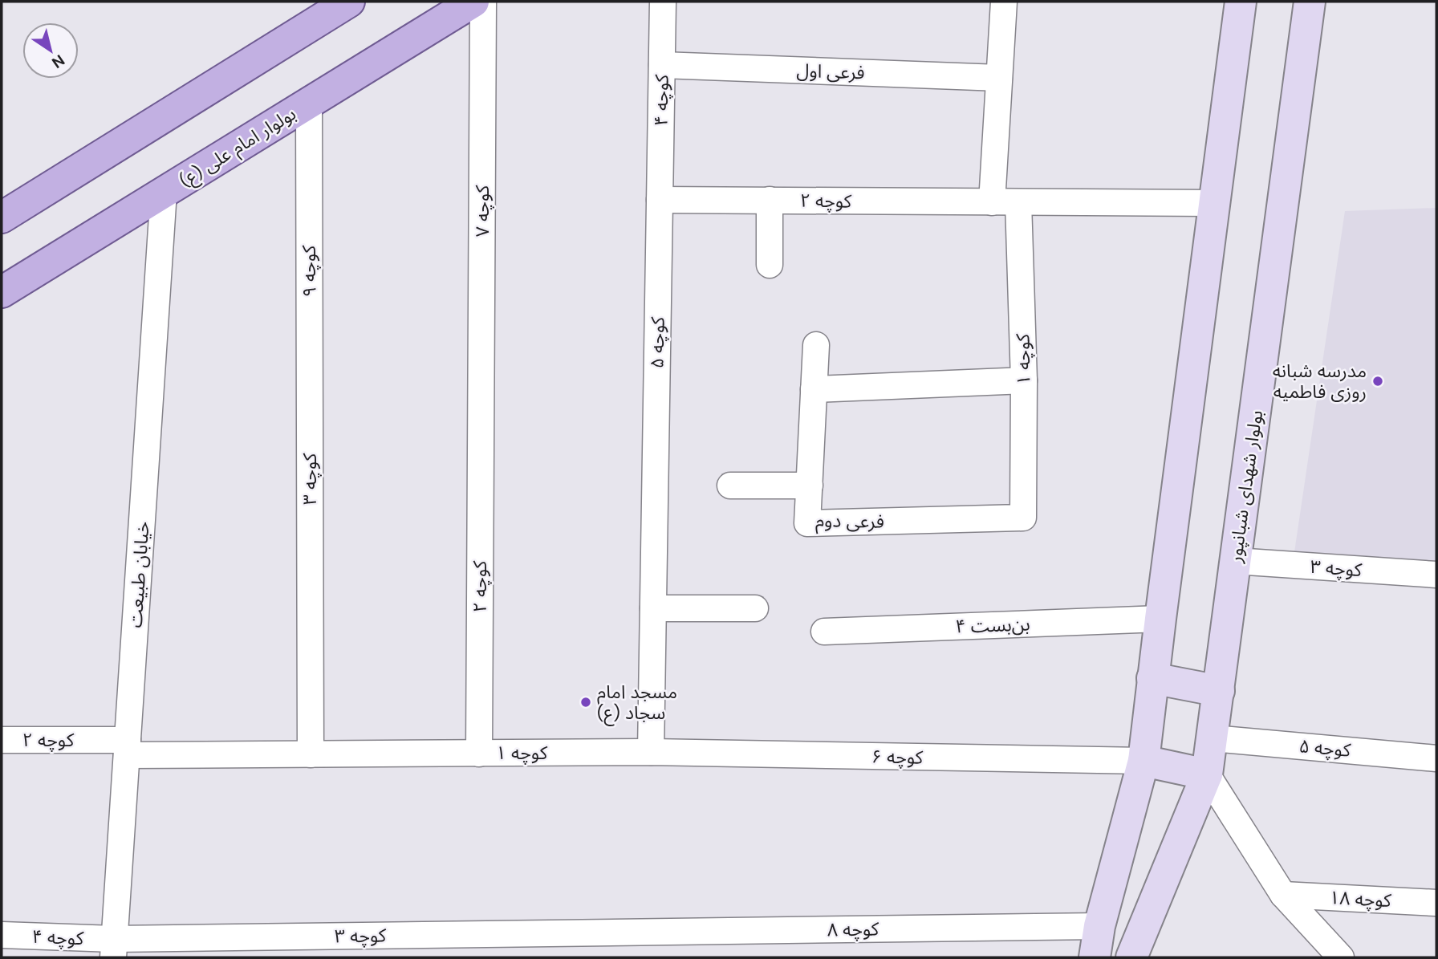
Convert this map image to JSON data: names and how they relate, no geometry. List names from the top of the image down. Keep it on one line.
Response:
{"streets":{"main road":["بولوار امام علی (ع)"],"street":["فرعی اول","کوچه ۴","کوچه ۲","کوچه ۷","کوچه ۹","کوچه ۵","کوچه ۱","کوچه ۳","بولوار شهدای شبانپور","فرعی دوم","خیابان طبیعت","بن‌بست ۴","کوچه ۶","کوچه ۱۸","کوچه ۸"]},"crossings":[["فرعی اول","کوچه ۴"],["کوچه ۴","کوچه ۲"],["کوچه ۴","کوچه ۵"],["کوچه ۴","کوچه ۳"],["کوچه ۴","خیابان طبیعت"],["بولوار امام علی (ع)","کوچه ۹"],["بولوار امام علی (ع)","خیابان طبیعت"],["کوچه ۲","کوچه ۷"],["کوچه ۲","کوچه ۵"],["کوچه ۲","کوچه ۱"],["کوچه ۲","خیابان طبیعت"],["کوچه ۹","کوچه ۳"],["کوچه ۵","بولوار شهدای شبانپور"],["کوچه ۱","کوچه ۳"],["کوچه ۱","فرعی دوم"],["کوچه ۱","خیابان طبیعت"],["کوچه ۱","کوچه ۶"],["کوچه ۳","بولوار شهدای شبانپور"],["کوچه ۳","خیابان طبیعت"],["کوچه ۳","کوچه ۸"]],"places":["مدرسه شبانه روزی فاطمیه","مسجد امام سجاد (ع)"],"north":"bottom right"}
